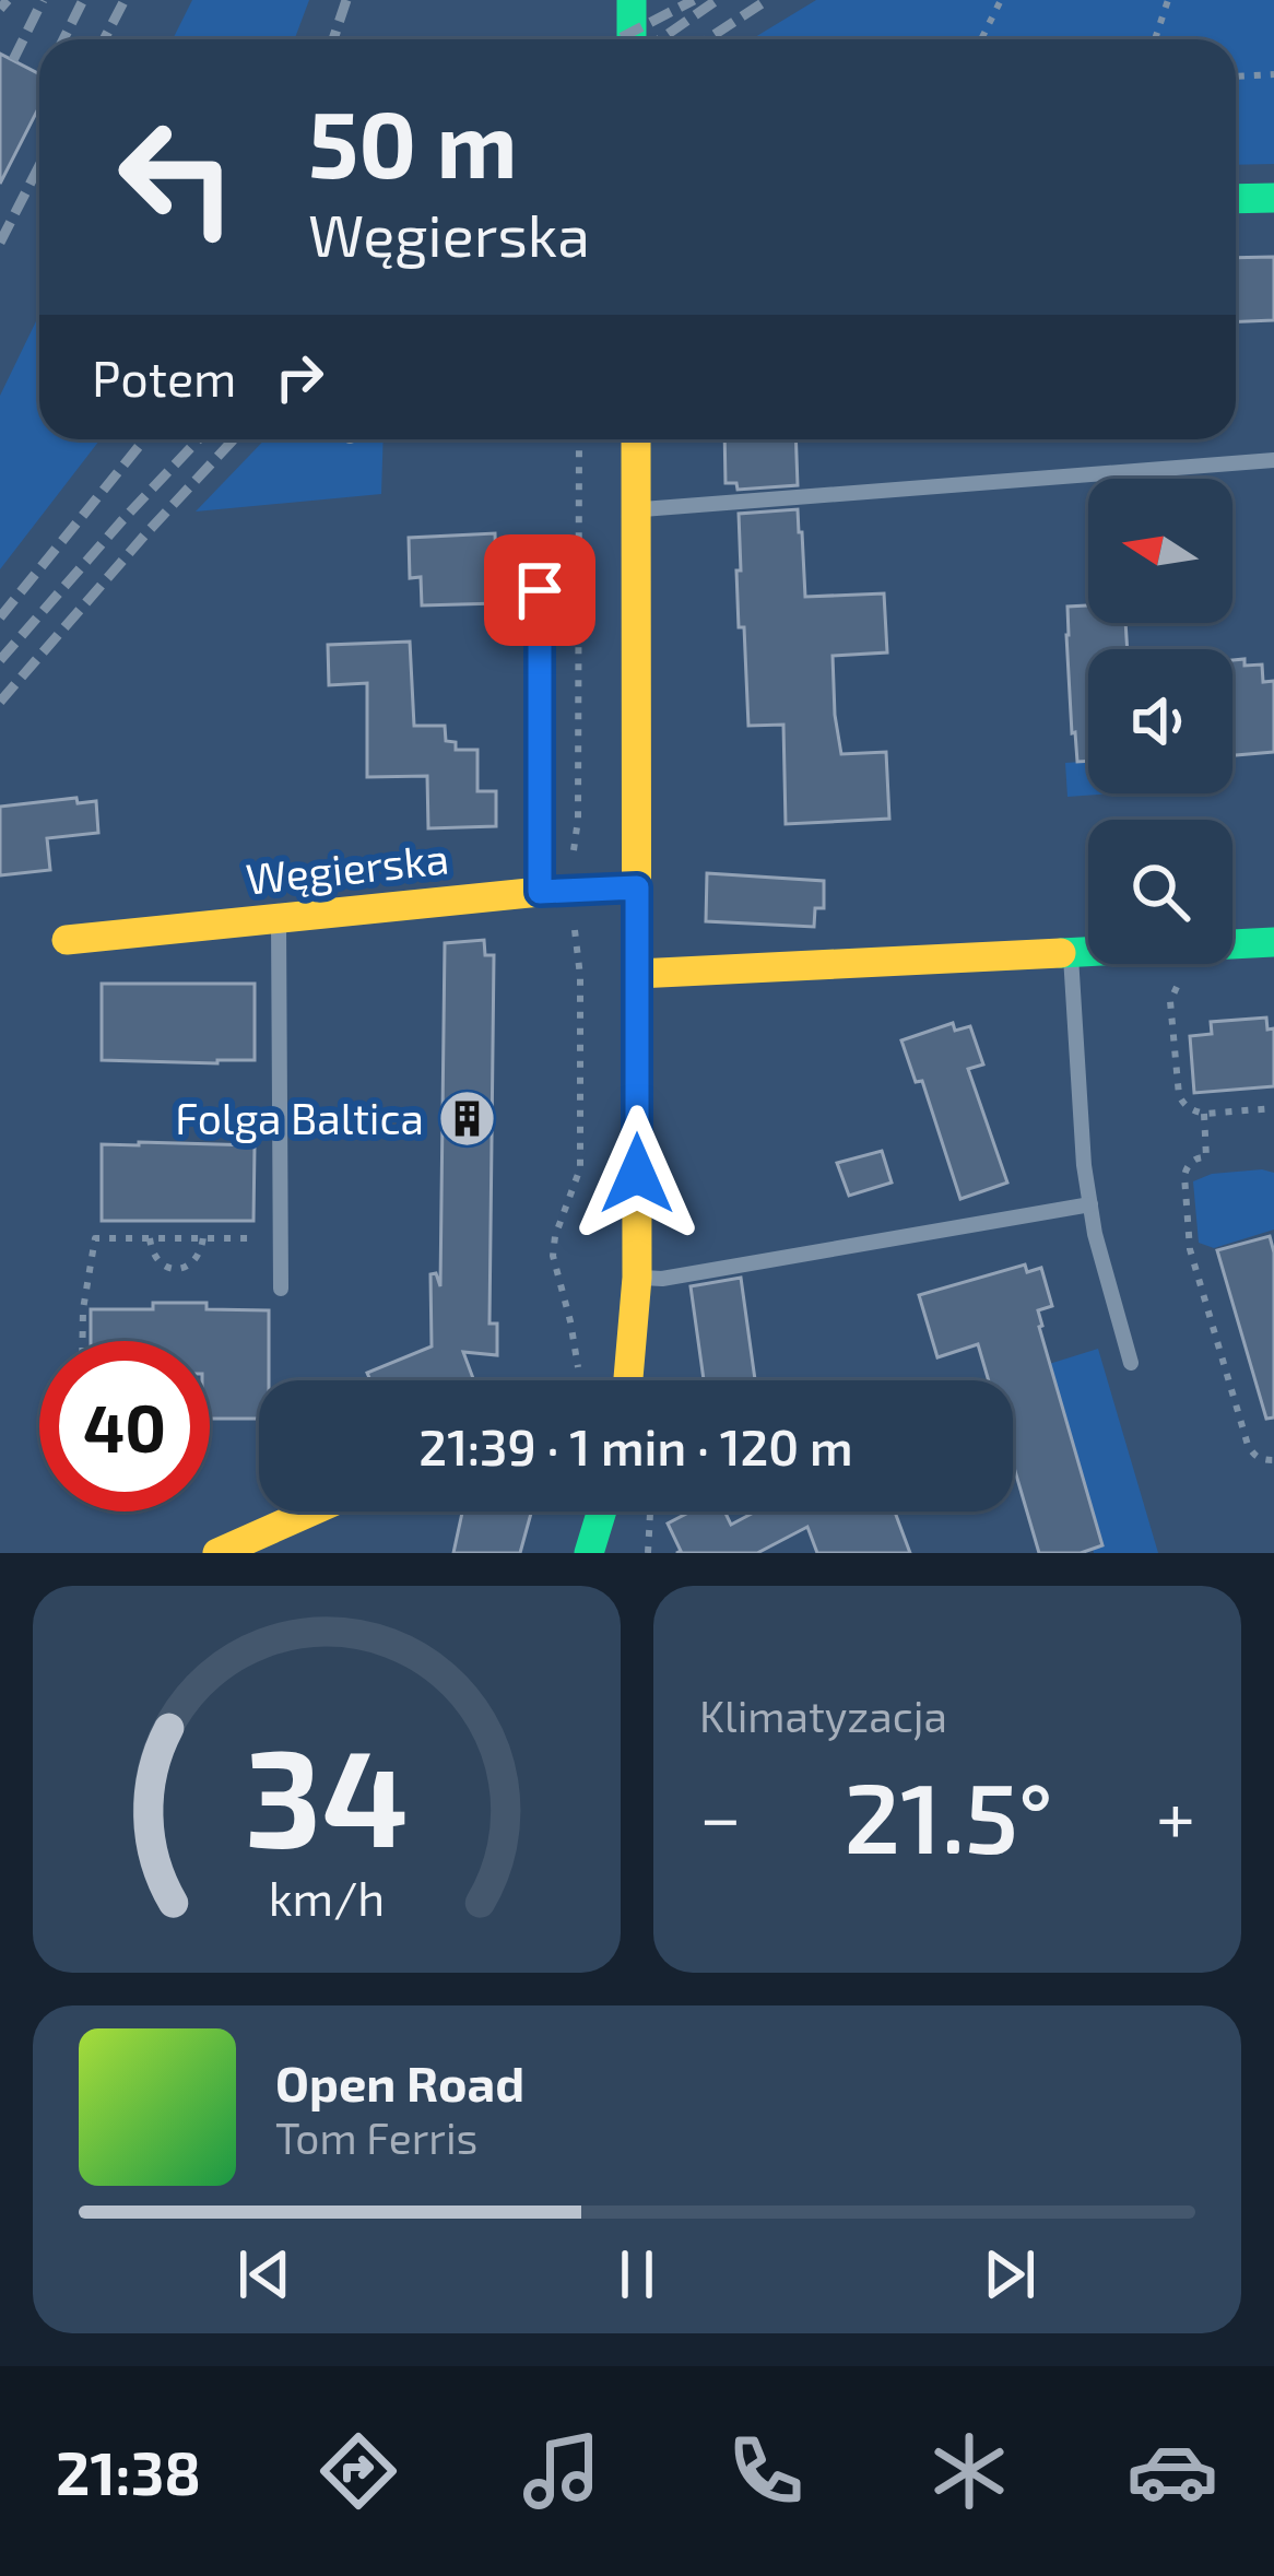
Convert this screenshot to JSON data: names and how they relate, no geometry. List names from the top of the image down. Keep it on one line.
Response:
{"streets":{"street":["Węgierska"]},"places":{"building":["Folga Baltica"]},"north":"left","page":{"turn":["50 m","Węgierska"],"then":"Potem","limit":"40","trip":"21:39 · 1 min · 120 m","tile":"Klimatyzacja","heat":["−","21.5°","+"],"song":["Open Road","Tom Ferris"],"tabs":"21:38","gauge":["34","km/h"]}}
